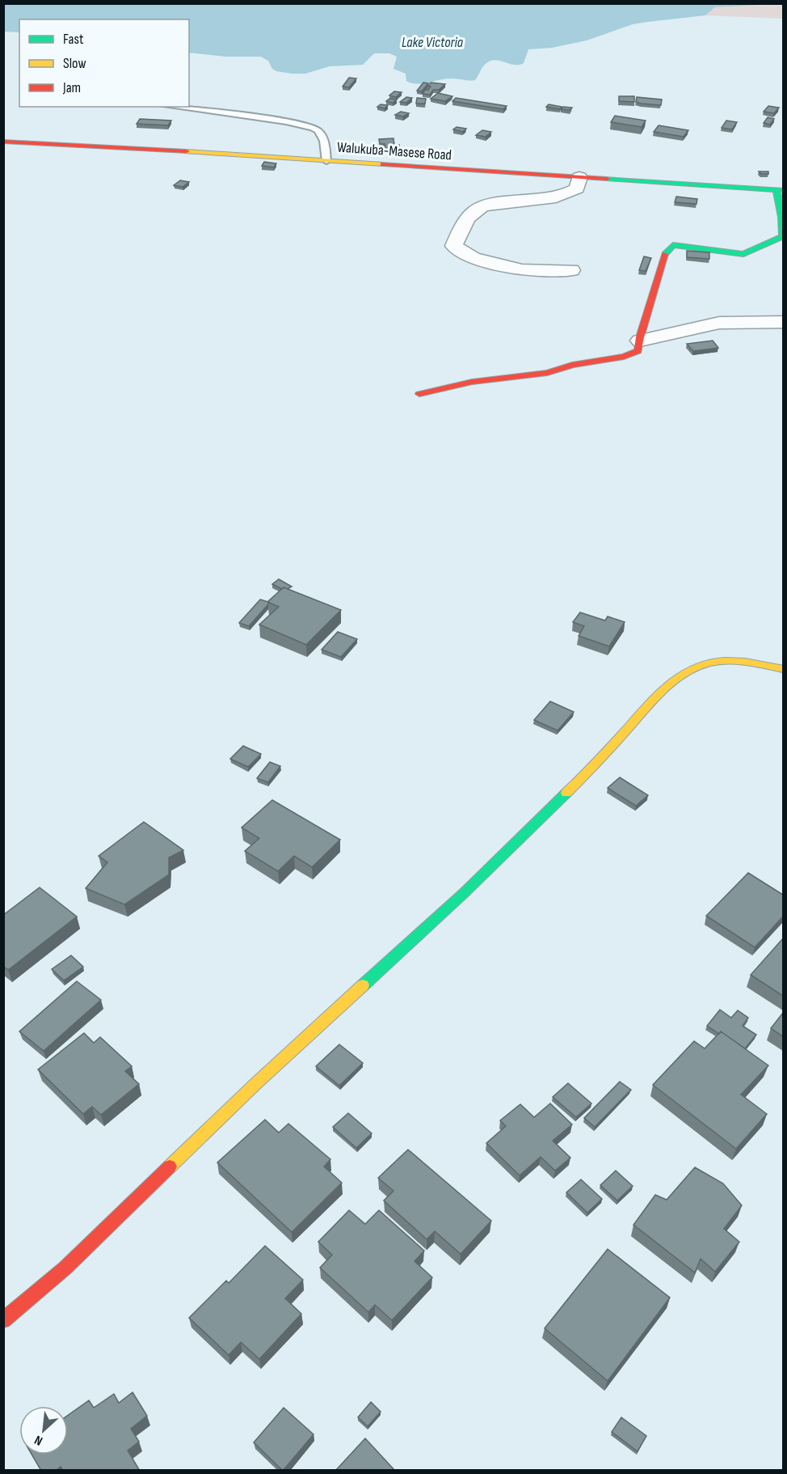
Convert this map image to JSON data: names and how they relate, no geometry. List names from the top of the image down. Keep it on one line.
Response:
{"streets":{"street":["Walukuba-Masese Road"]},"water":["Lake Victoria"],"legend":["Fast","Slow","Jam"],"north":"bottom left"}
